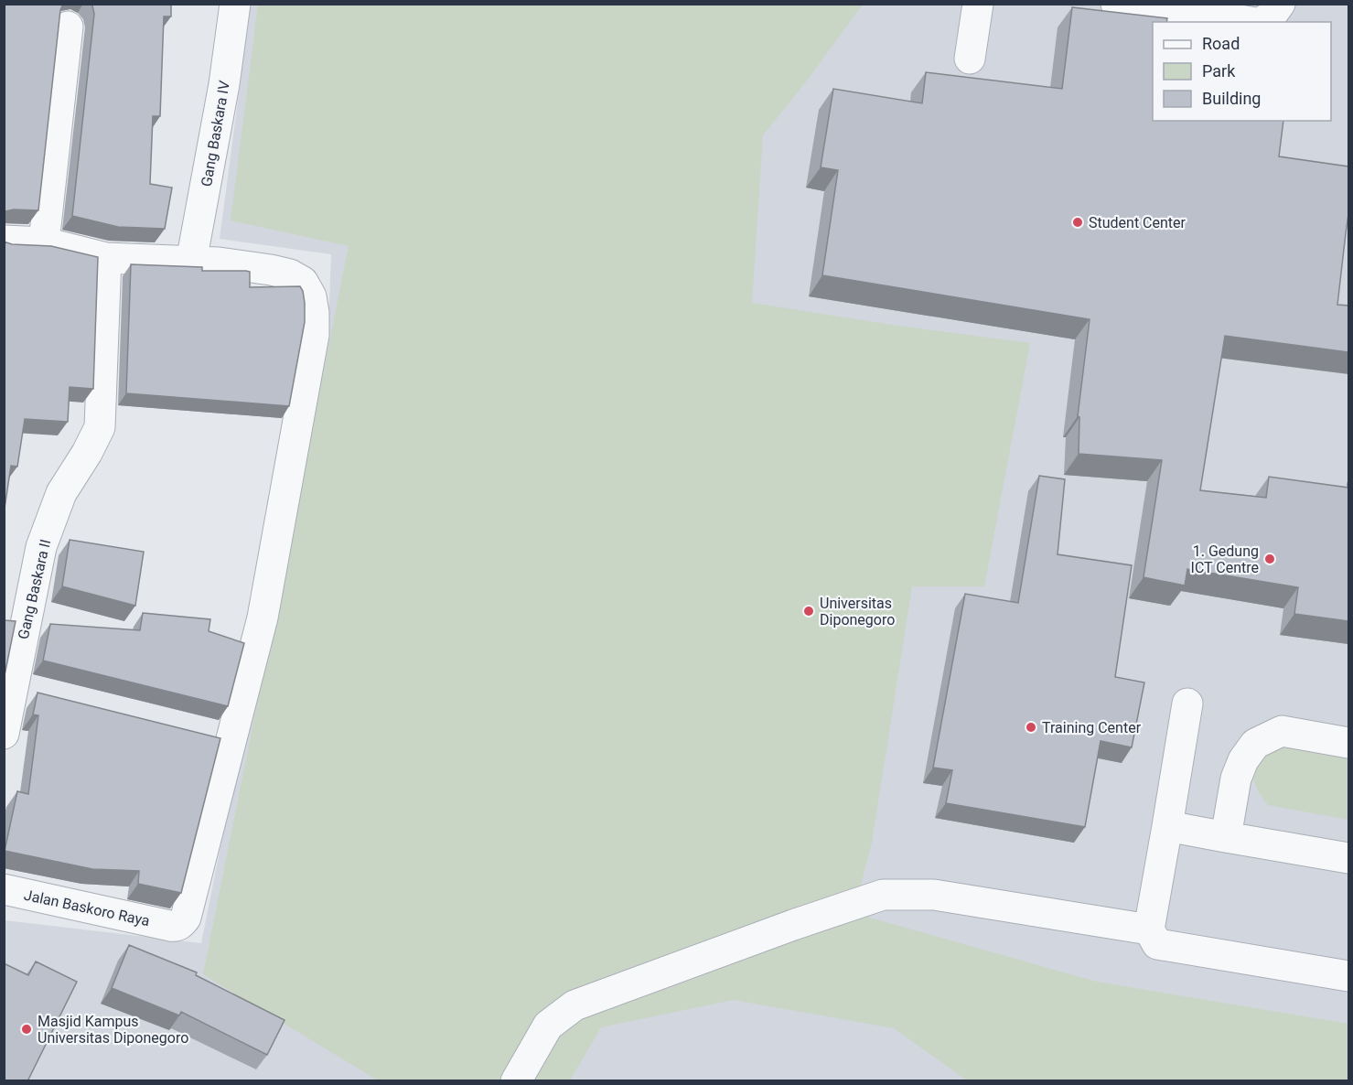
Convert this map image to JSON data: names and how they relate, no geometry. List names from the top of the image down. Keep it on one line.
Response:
{"streets":{"street":["Gang Baskara IV","Gang Baskara II","Jalan Baskoro Raya"]},"crossings":[["Gang Baskara IV","Jalan Baskoro Raya"]],"places":["Student Center","1. Gedung ICT Centre","Universitas Diponegoro","Training Center","Masjid Kampus Universitas Diponegoro"],"legend":["Road","Park","Building"]}
